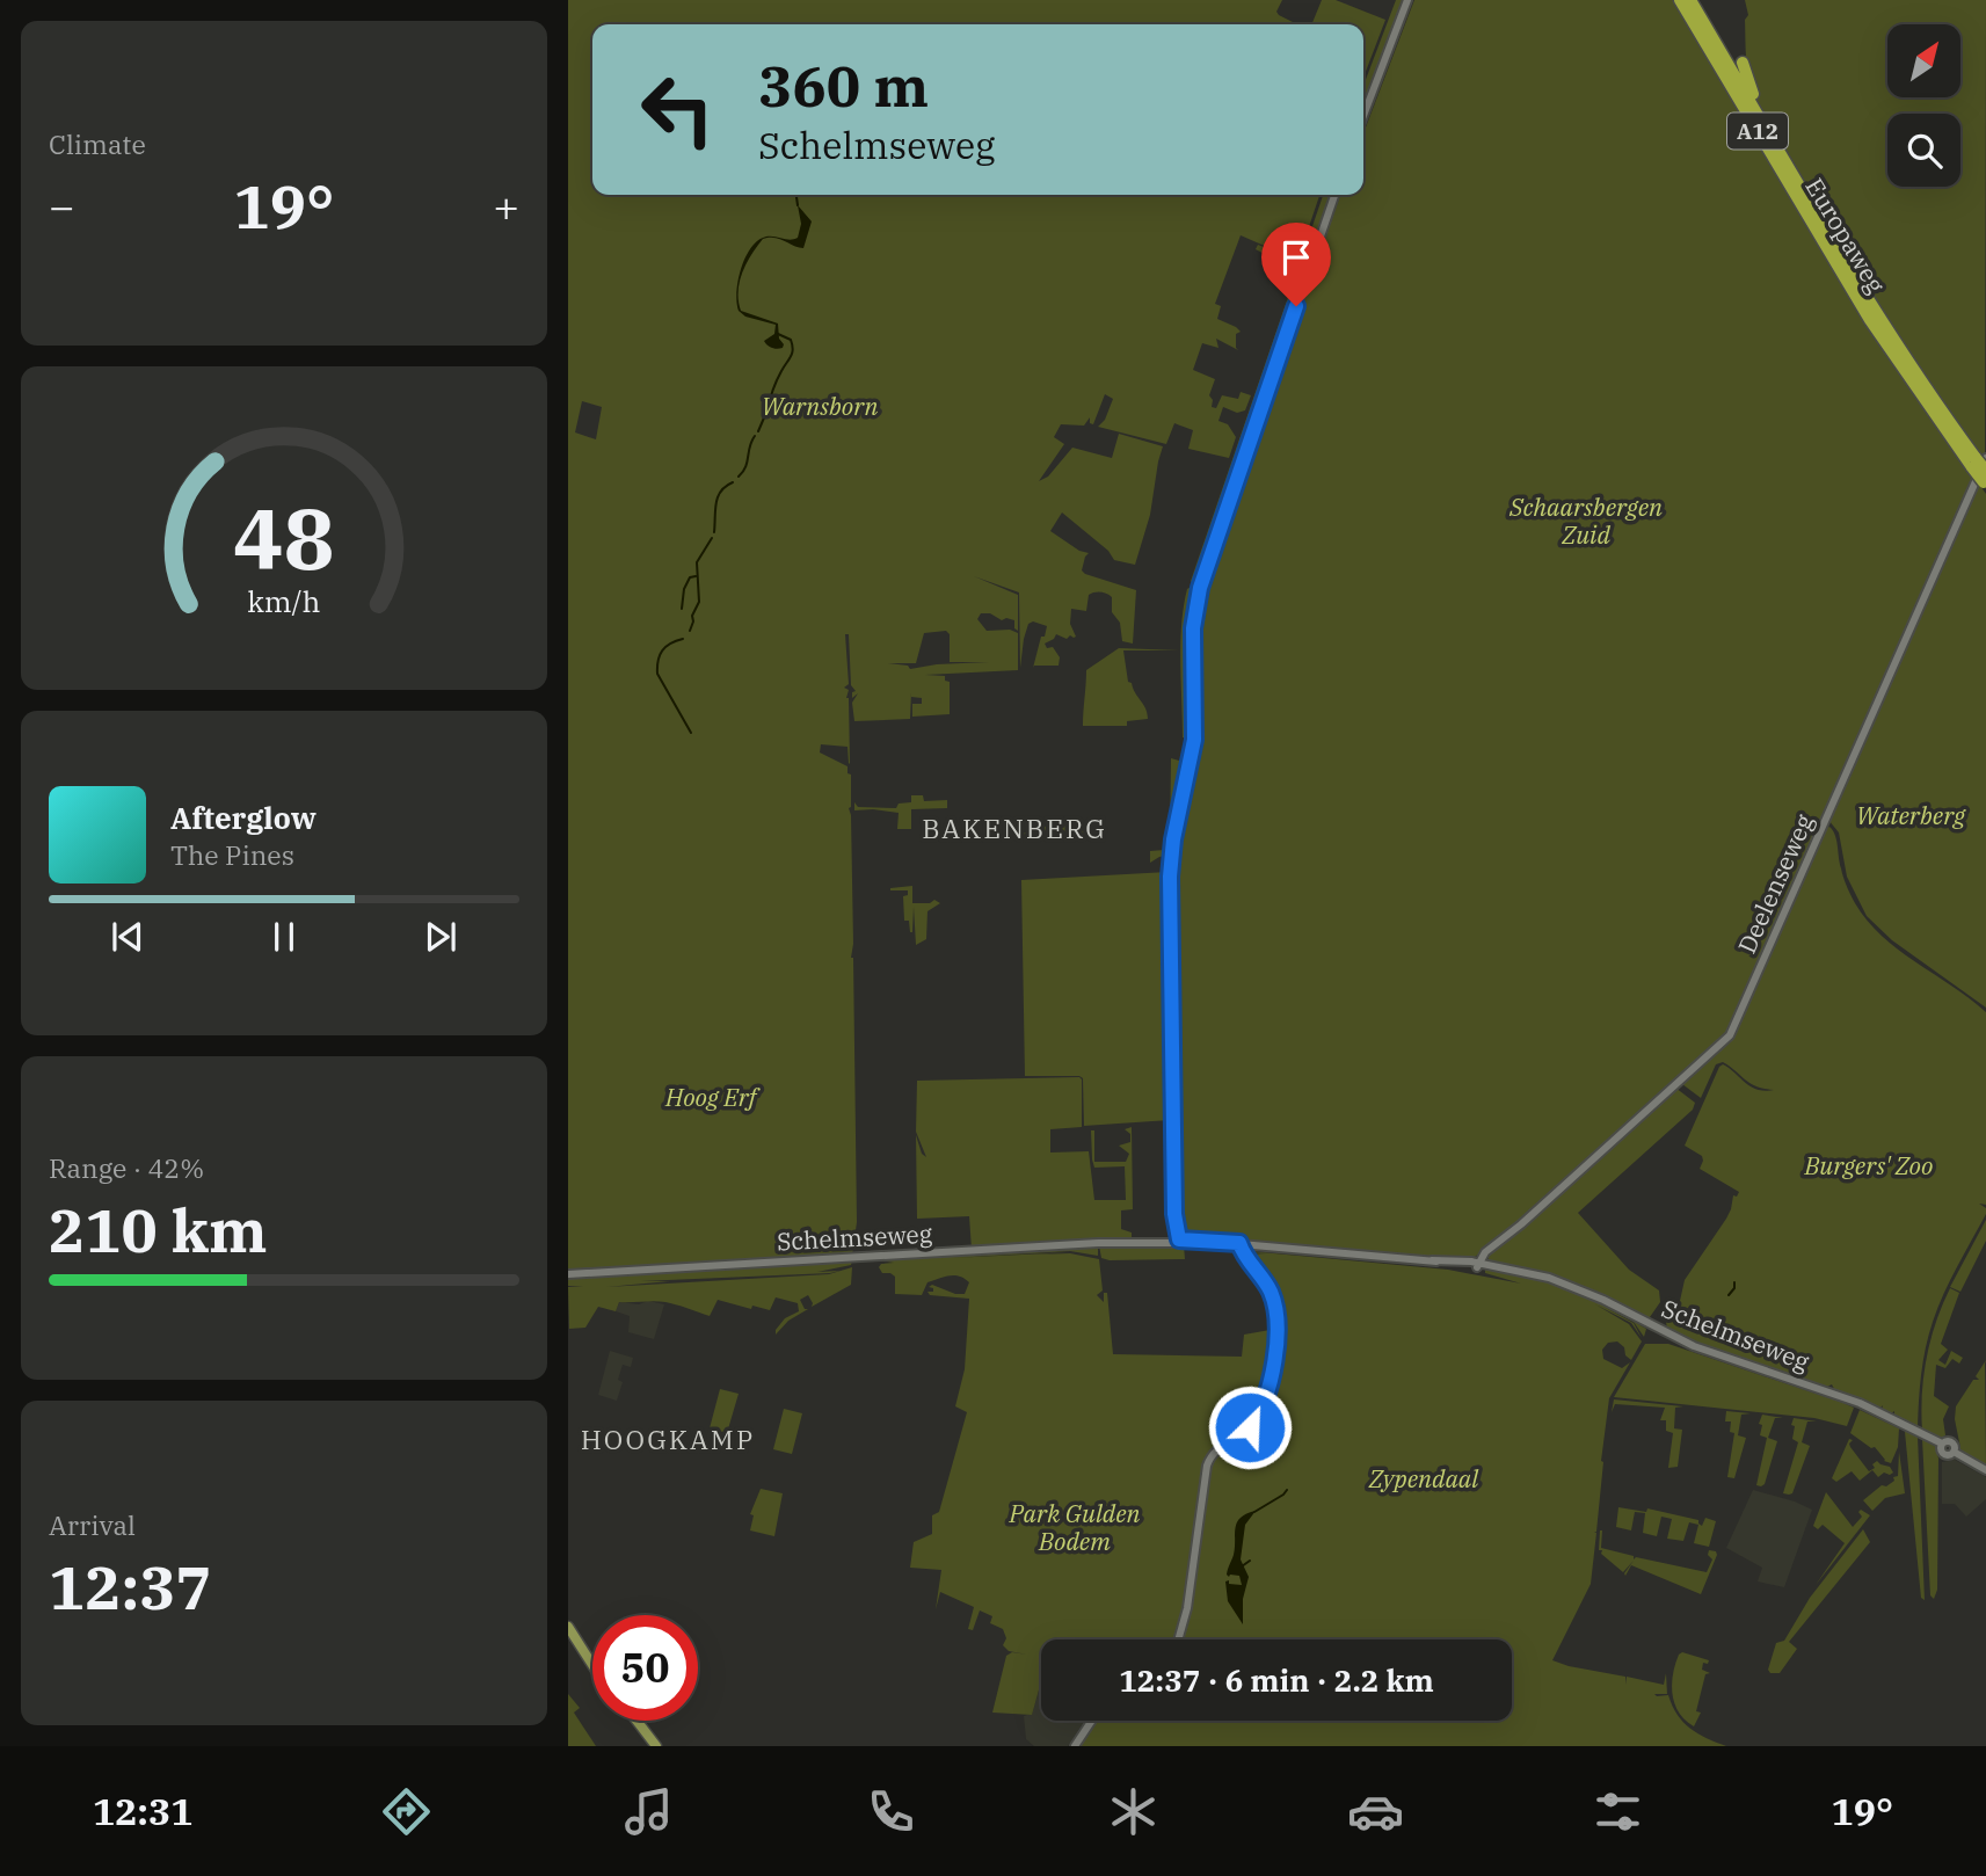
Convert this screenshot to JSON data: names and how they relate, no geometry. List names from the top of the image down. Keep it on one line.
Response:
{"streets":{"highway":["A12","Europaweg"],"main road":["Deelenseweg","Schelmseweg"]},"crossings":[["A12","Europaweg"],["Europaweg","Deelenseweg"],["Deelenseweg","Schelmseweg"]],"districts":["BAKENBERG","HOOGKAMP"],"parks":["Warnsborn","Schaarsbergen Zuid","Waterberg","Hoog Erf","Burgers' Zoo","Zypendaal","Park Gulden Bodem"],"north":"top right","page":{"tile":["Climate",["Range · 42%","210 km"],["Arrival","12:37"]],"turn":["360 m","Schelmseweg"],"heat":["−","19°","+"],"song":["Afterglow","The Pines"],"limit":"50","trip":"12:37 · 6 min · 2.2 km","tabs":["12:31","19°"],"gauge":["48","km/h"]}}
